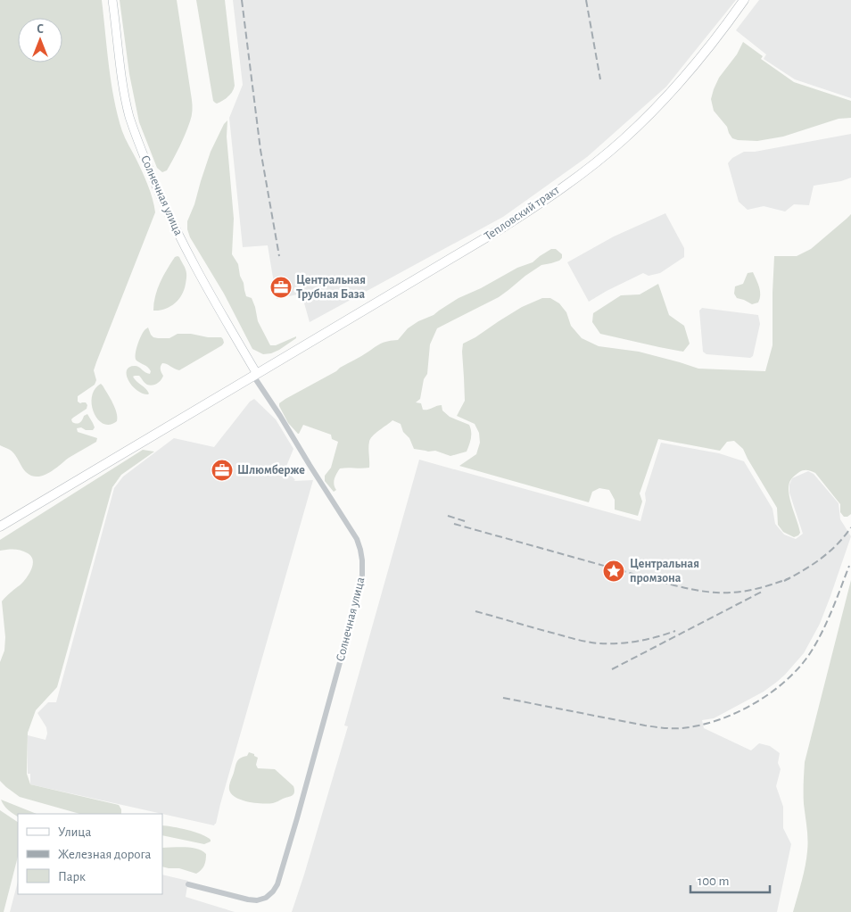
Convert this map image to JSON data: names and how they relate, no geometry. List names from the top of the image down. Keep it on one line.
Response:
{"streets":{"main road":["Тепловский тракт"],"street":["Солнечная улица"]},"crossings":[["Солнечная улица","Тепловский тракт"]],"places":{"office":["Центральная Трубная База","Шлюмберже"],"place":["Центральная промзона"]},"legend":["Улица","Железная дорога","Парк"],"scale_bar":"100 m","north":"top"}
